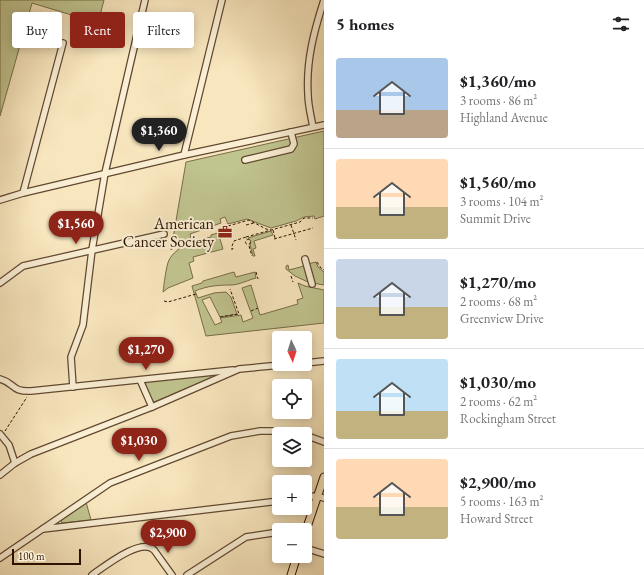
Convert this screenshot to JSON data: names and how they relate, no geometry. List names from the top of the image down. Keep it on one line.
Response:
{"places":{"office":["American Cancer Society"]},"scale_bar":"100 m","north":"bottom","page":{"heading":"5 homes","chip":["Buy","Rent","Filters"],"list":[{"name":"$1,360/mo","note":"3 rooms · 86 m² · Highland Avenue"},{"name":"$1,560/mo","note":"3 rooms · 104 m² · Summit Drive"},{"name":"$1,270/mo","note":"2 rooms · 68 m² · Greenview Drive"},{"name":"$1,030/mo","note":"2 rooms · 62 m² · Rockingham Street"},{"name":"$2,900/mo","note":"5 rooms · 163 m² · Howard Street"}],"price":["$1,360","$1,560","$1,270","$1,030","$2,900"],"map_buttons":["+","−"],"scale":"100 m"}}
